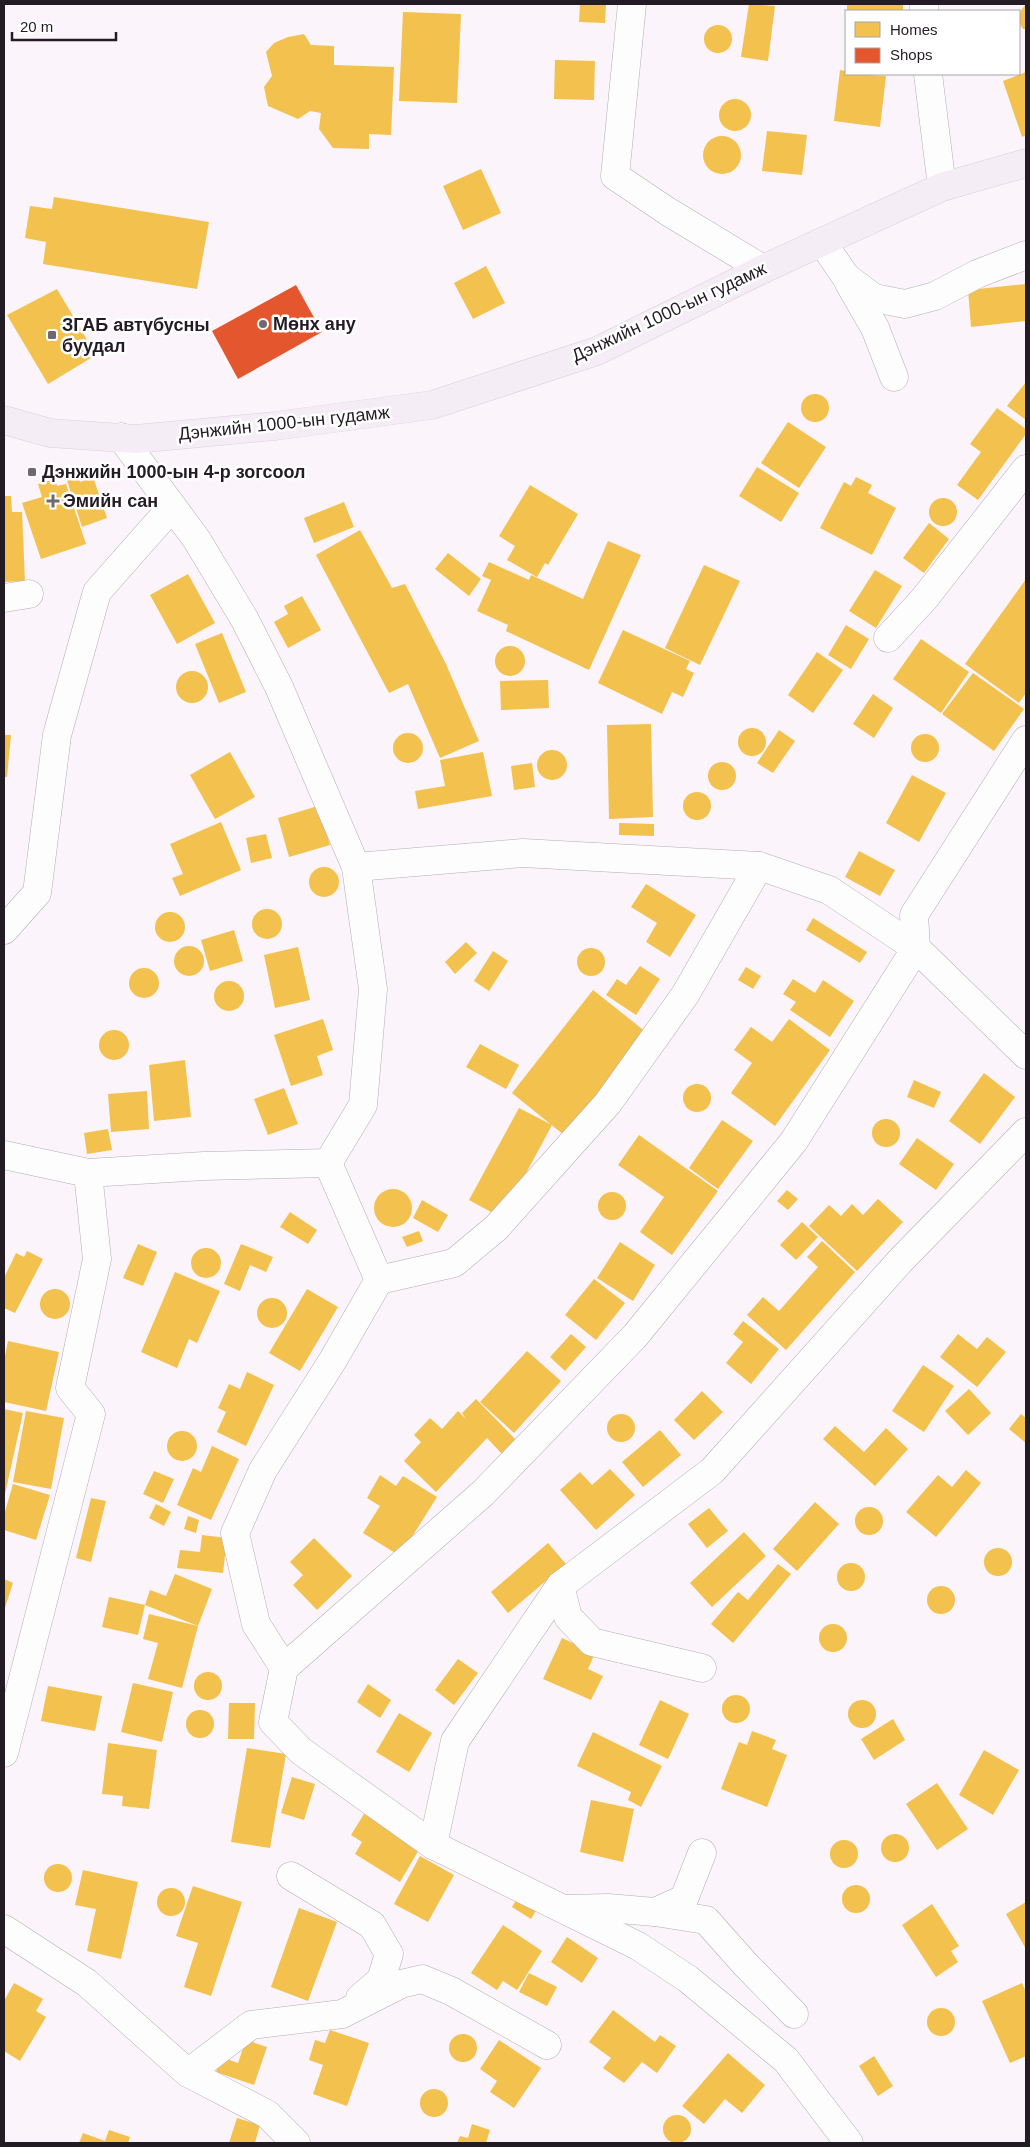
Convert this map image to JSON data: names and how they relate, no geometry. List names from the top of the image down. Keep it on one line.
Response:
{"streets":{"main road":["Дэнжийн 1000-ын гудамж"]},"places":{"other":["Мөнх ану"],"transit":["ЗГАБ автүбусны буудал","Дэнжийн 1000-ын 4-р зогсоол"],"health":["Эмийн сан"]},"legend":["Homes","Shops"],"scale_bar":"20 m"}
